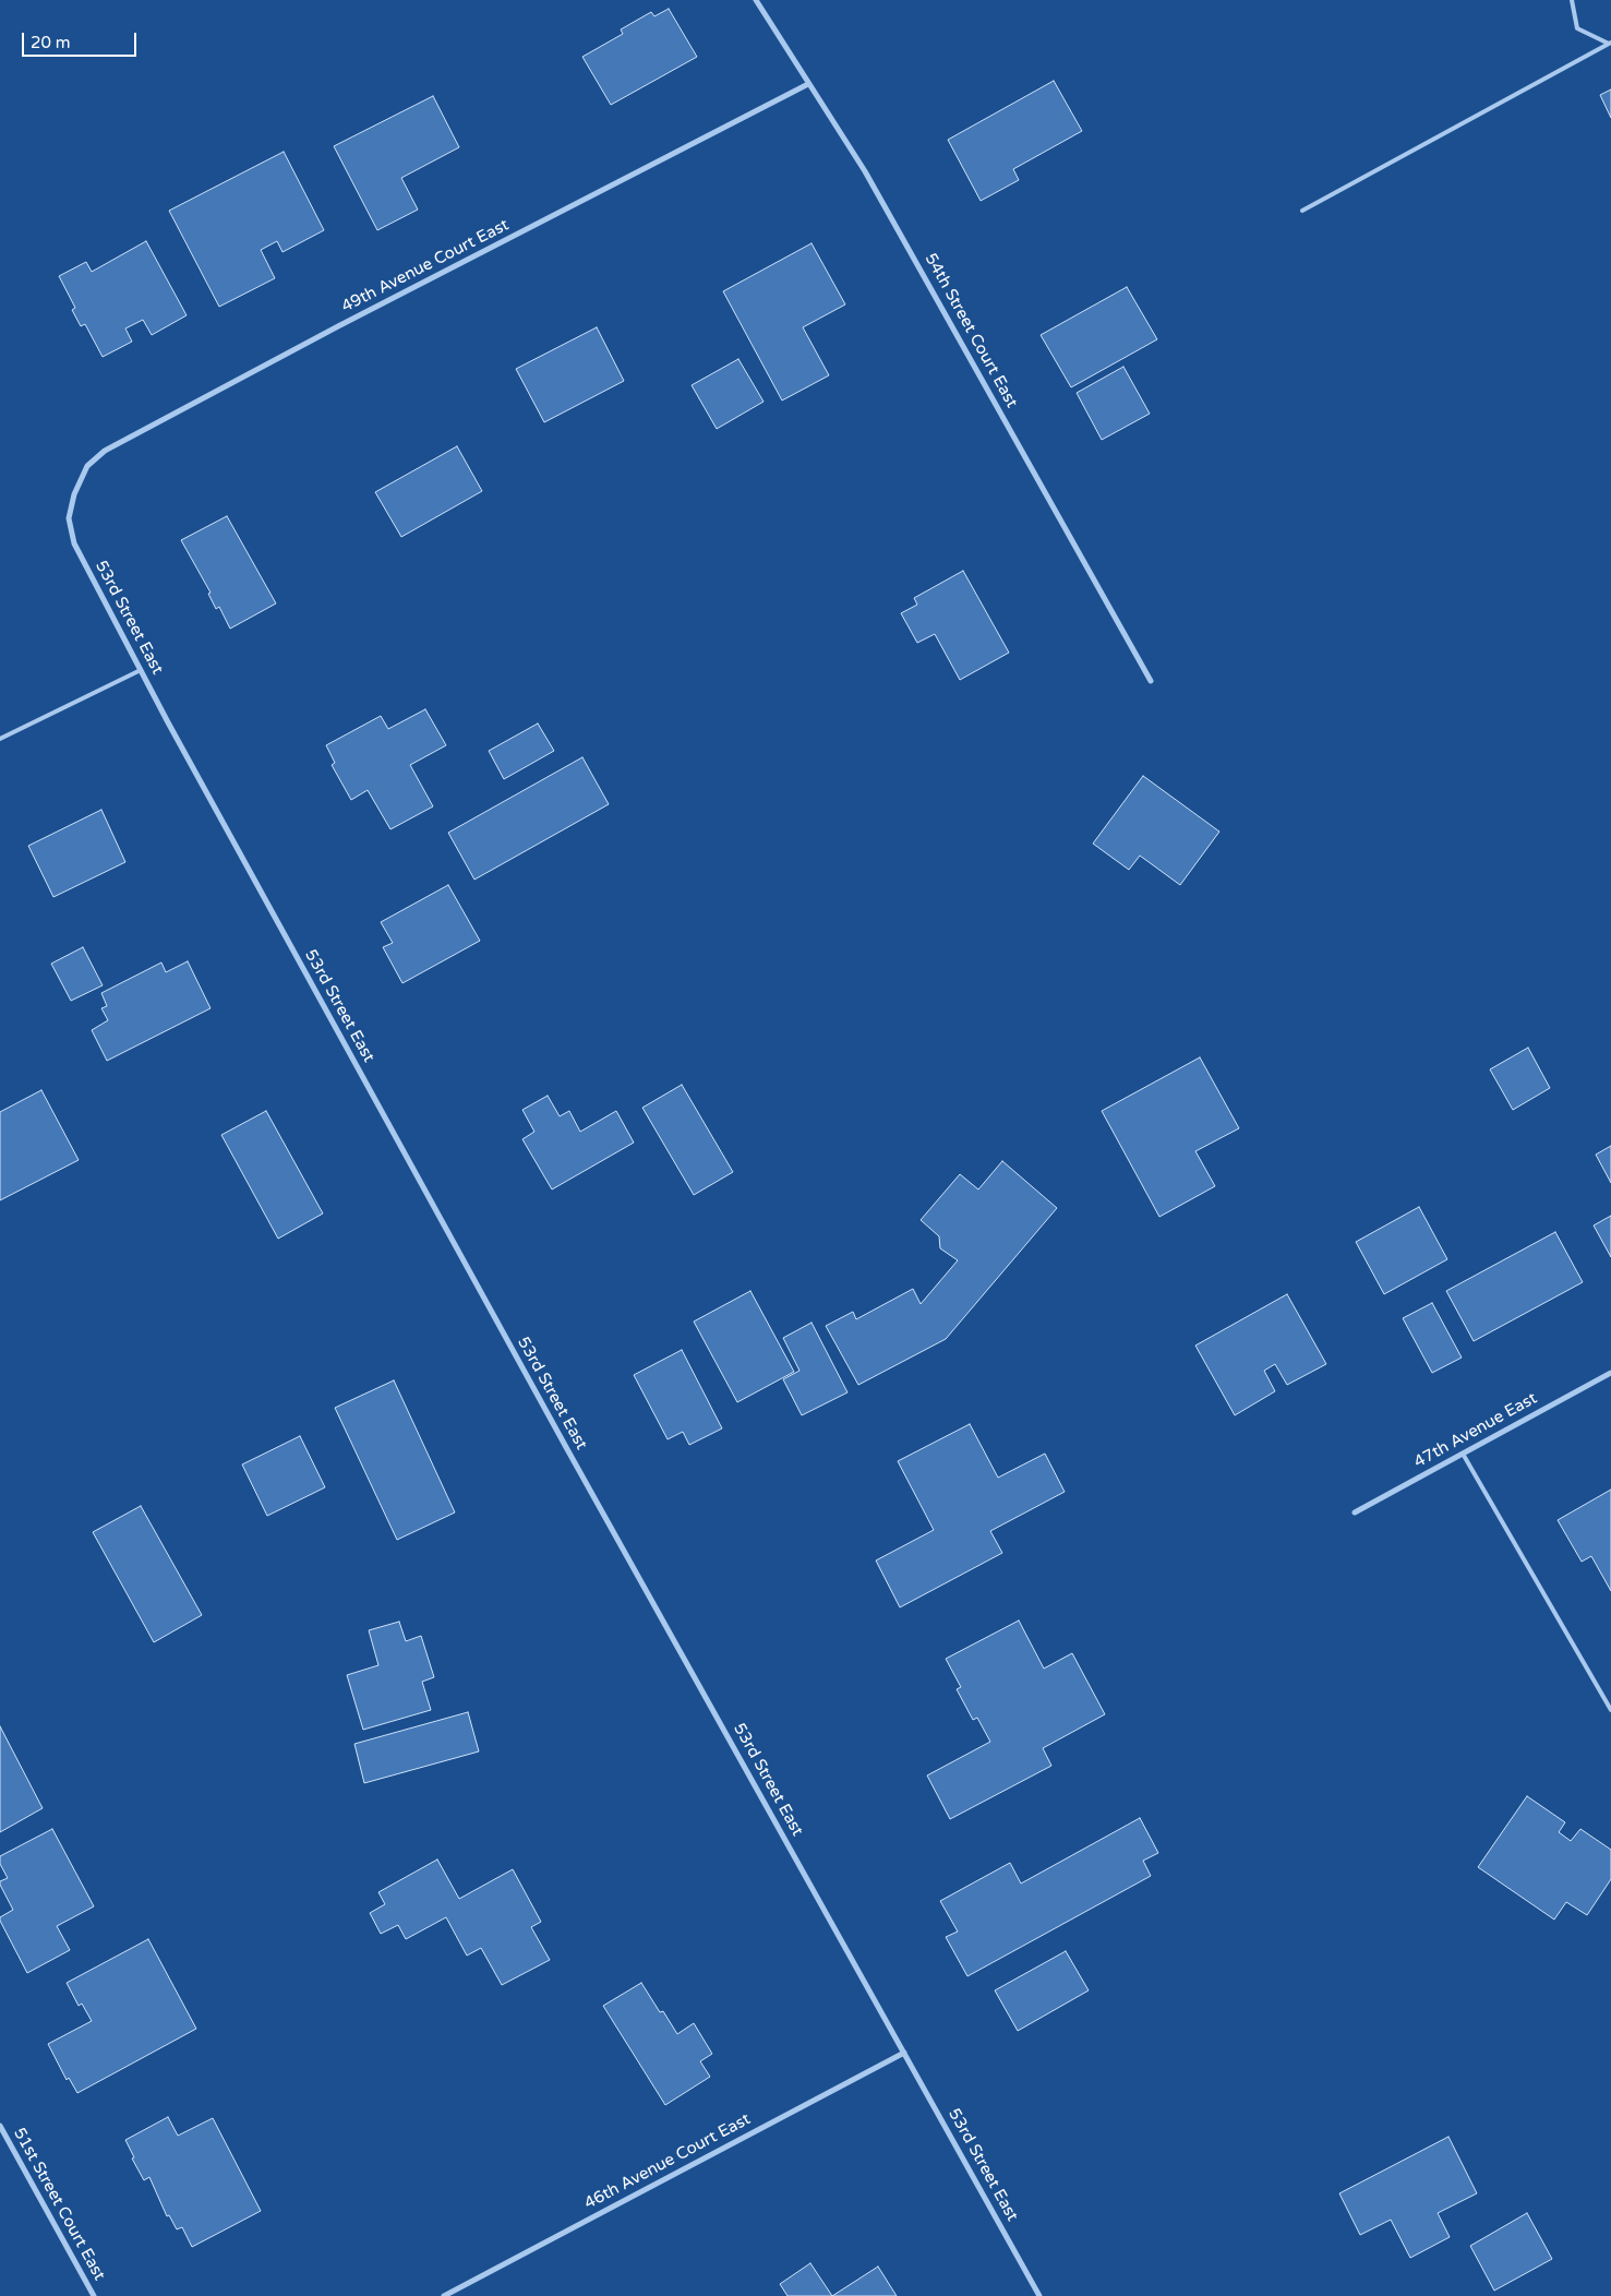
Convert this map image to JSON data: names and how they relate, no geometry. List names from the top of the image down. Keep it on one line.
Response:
{"streets":{"street":["49th Avenue Court East","54th Street Court East","53rd Street East","47th Avenue East","46th Avenue Court East","51st Street Court East"]},"crossings":[["49th Avenue Court East","54th Street Court East"],["49th Avenue Court East","53rd Street East"],["53rd Street East","46th Avenue Court East"]],"scale_bar":"20 m"}
